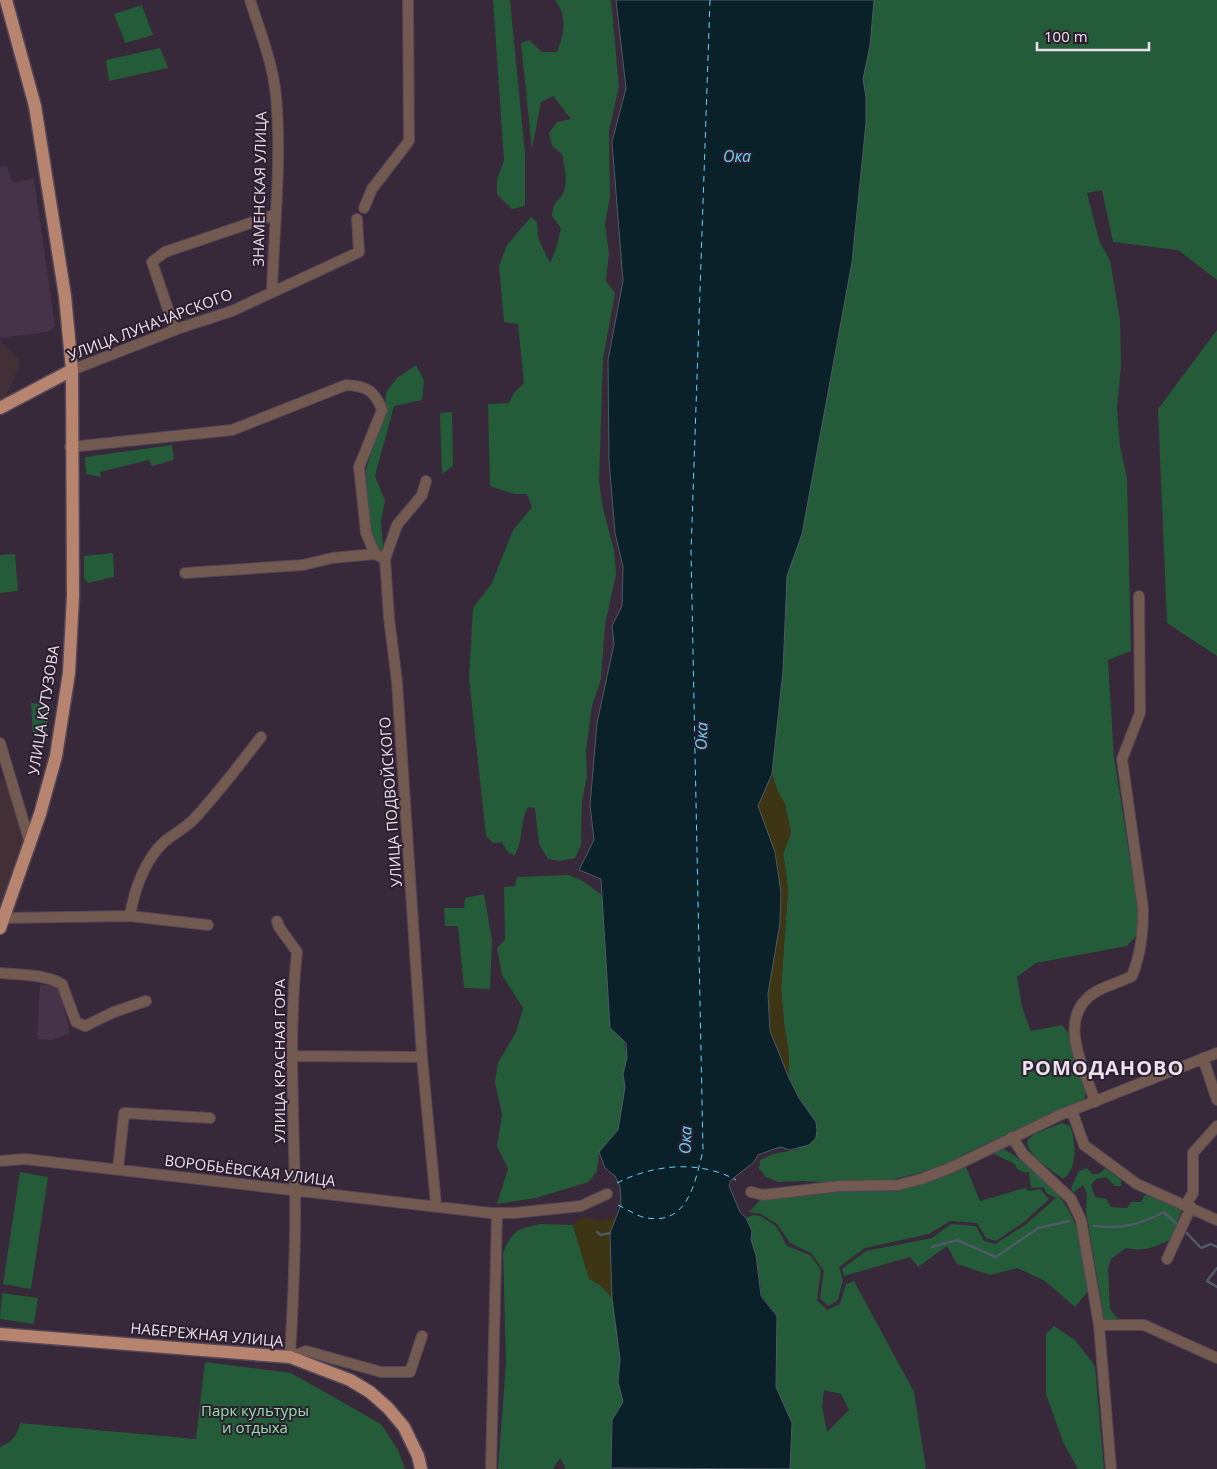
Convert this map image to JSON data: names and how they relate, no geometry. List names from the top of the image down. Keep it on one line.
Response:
{"streets":{"main road":["УЛИЦА ЛУНАЧАРСКОГО","УЛИЦА КУТУЗОВА","НАБЕРЕЖНАЯ УЛИЦА"],"street":["ЗНАМЕНСКАЯ УЛИЦА","УЛИЦА ПОДВОЙСКОГО","УЛИЦА КРАСНАЯ ГОРА","ВОРОБЬЁВСКАЯ УЛИЦА"]},"crossings":[["ЗНАМЕНСКАЯ УЛИЦА","УЛИЦА ЛУНАЧАРСКОГО"],["УЛИЦА ЛУНАЧАРСКОГО","УЛИЦА КУТУЗОВА"],["УЛИЦА ПОДВОЙСКОГО","ВОРОБЬЁВСКАЯ УЛИЦА"],["УЛИЦА КРАСНАЯ ГОРА","ВОРОБЬЁВСКАЯ УЛИЦА"],["УЛИЦА КРАСНАЯ ГОРА","НАБЕРЕЖНАЯ УЛИЦА"]],"districts":["РОМОДАНОВО"],"water":["Ока"],"parks":["Парк культуры и отдыха"],"scale_bar":"100 m"}
